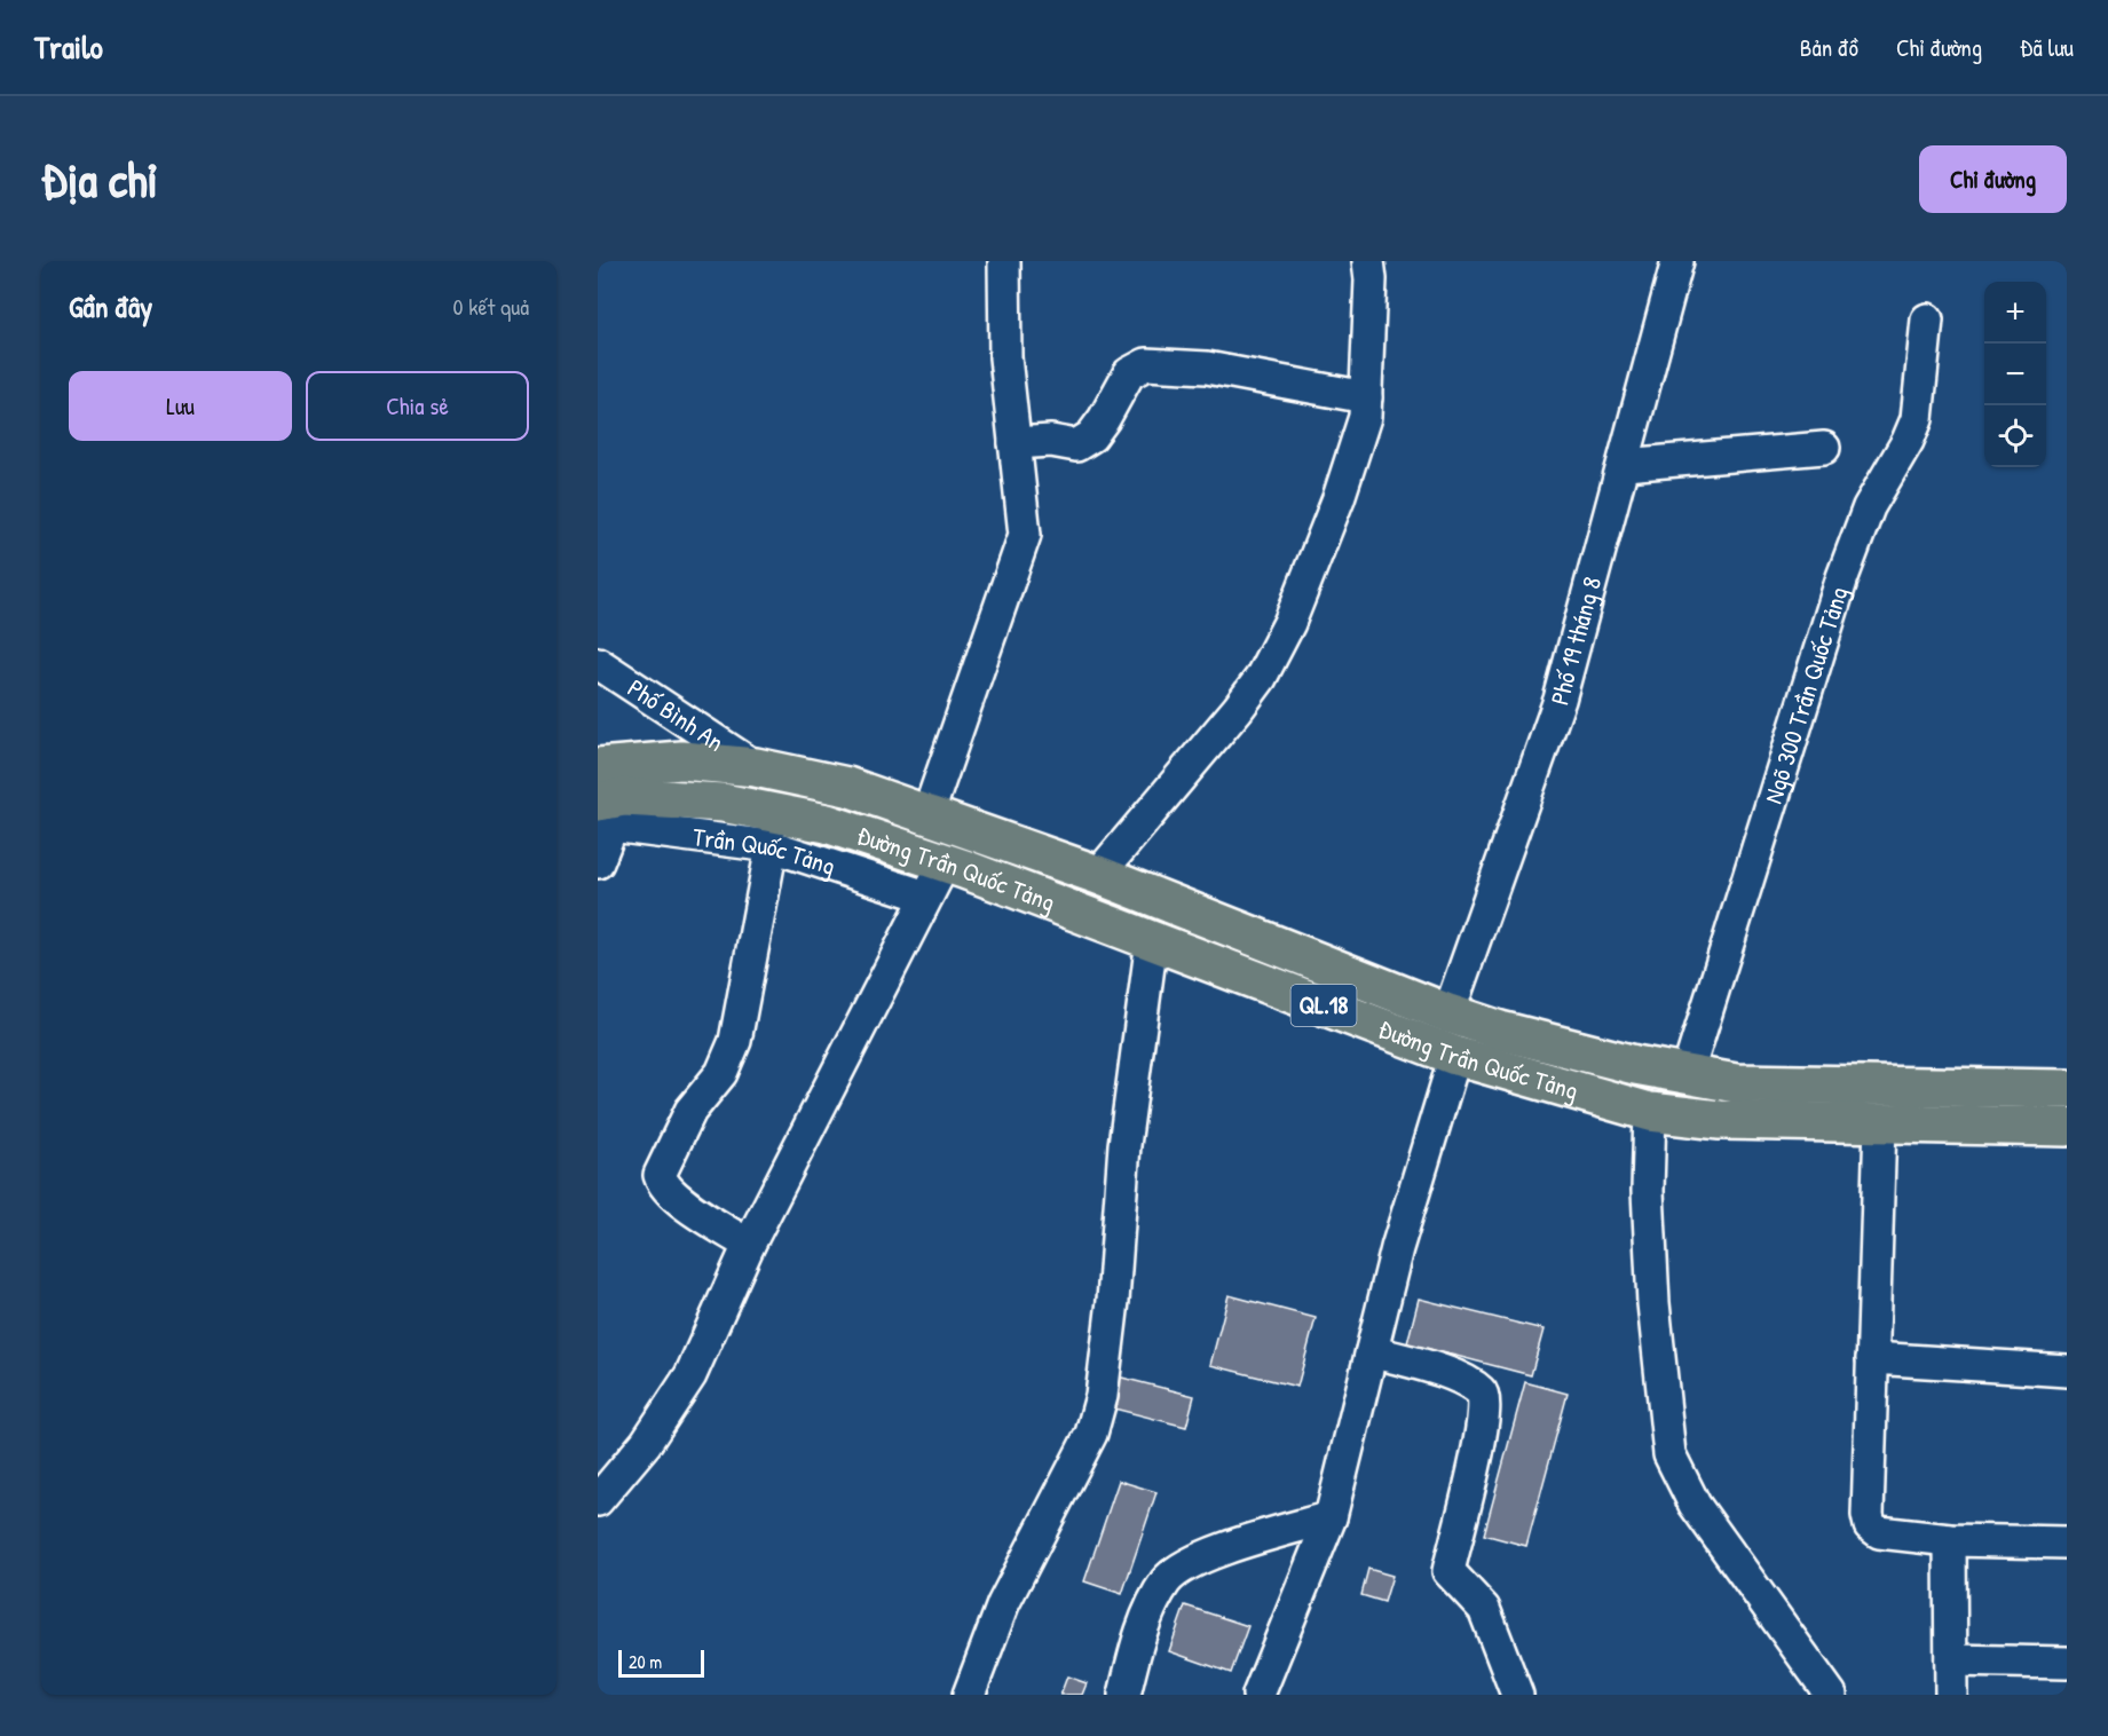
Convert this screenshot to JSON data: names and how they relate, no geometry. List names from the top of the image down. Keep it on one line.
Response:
{"streets":{"highway":["Đường Trần Quốc Tảng","QL.18"],"street":["Phố 19 tháng 8","Ngõ 300 Trần Quốc Tảng","Phố Bình An","Trần Quốc Tảng"]},"crossings":[["Phố 19 tháng 8","Đường Trần Quốc Tảng"],["Ngõ 300 Trần Quốc Tảng","Đường Trần Quốc Tảng"],["Phố Bình An","Đường Trần Quốc Tảng"],["Trần Quốc Tảng","Đường Trần Quốc Tảng"]],"scale_bar":"20 m","page":{"header":"Trailo","nav":["Bản đồ","Chỉ đường","Đã lưu"],"buttons":["Chỉ đường",["Lưu","Chia sẻ"]],"title":"Địa chỉ","heading":["Gần đây","0 kết quả"],"map_buttons":["+","−"],"scale":"20 m"}}
